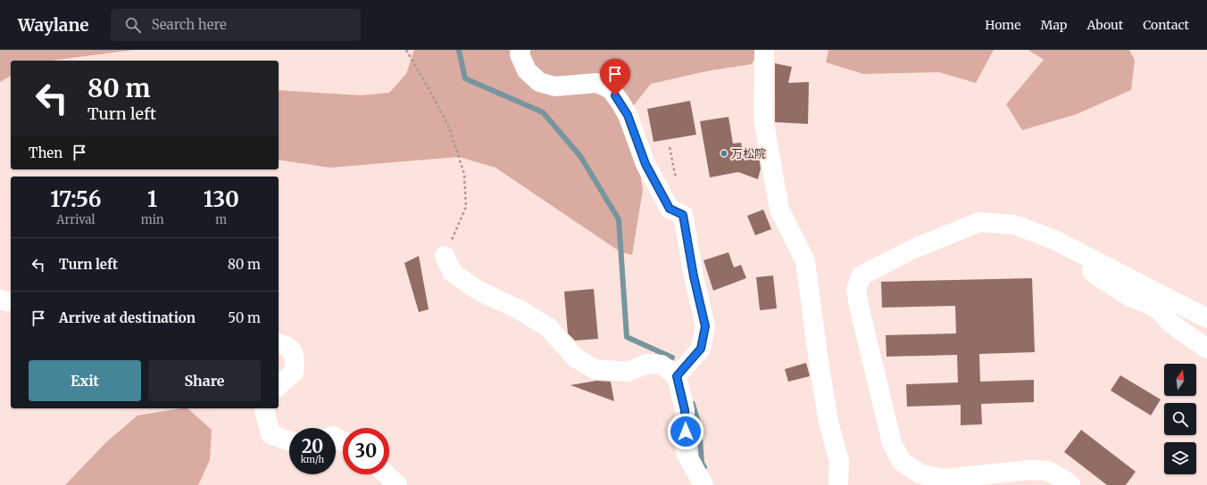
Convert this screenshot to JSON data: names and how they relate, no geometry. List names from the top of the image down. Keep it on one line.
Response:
{"places":["万松院"],"north":"top","page":{"header":"Waylane","search":"Search here","nav":["Home","Map","About","Contact"],"turn":["80 m","Turn left"],"then":"Then","eta":["17:56","Arrival","1","min","130","m"],"list":[{"name":"Turn left","value":"80 m"},{"name":"Arrive at destination","value":"50 m"}],"buttons":["Exit","Share"],"speed":"20 km/h","limit":"30"}}
